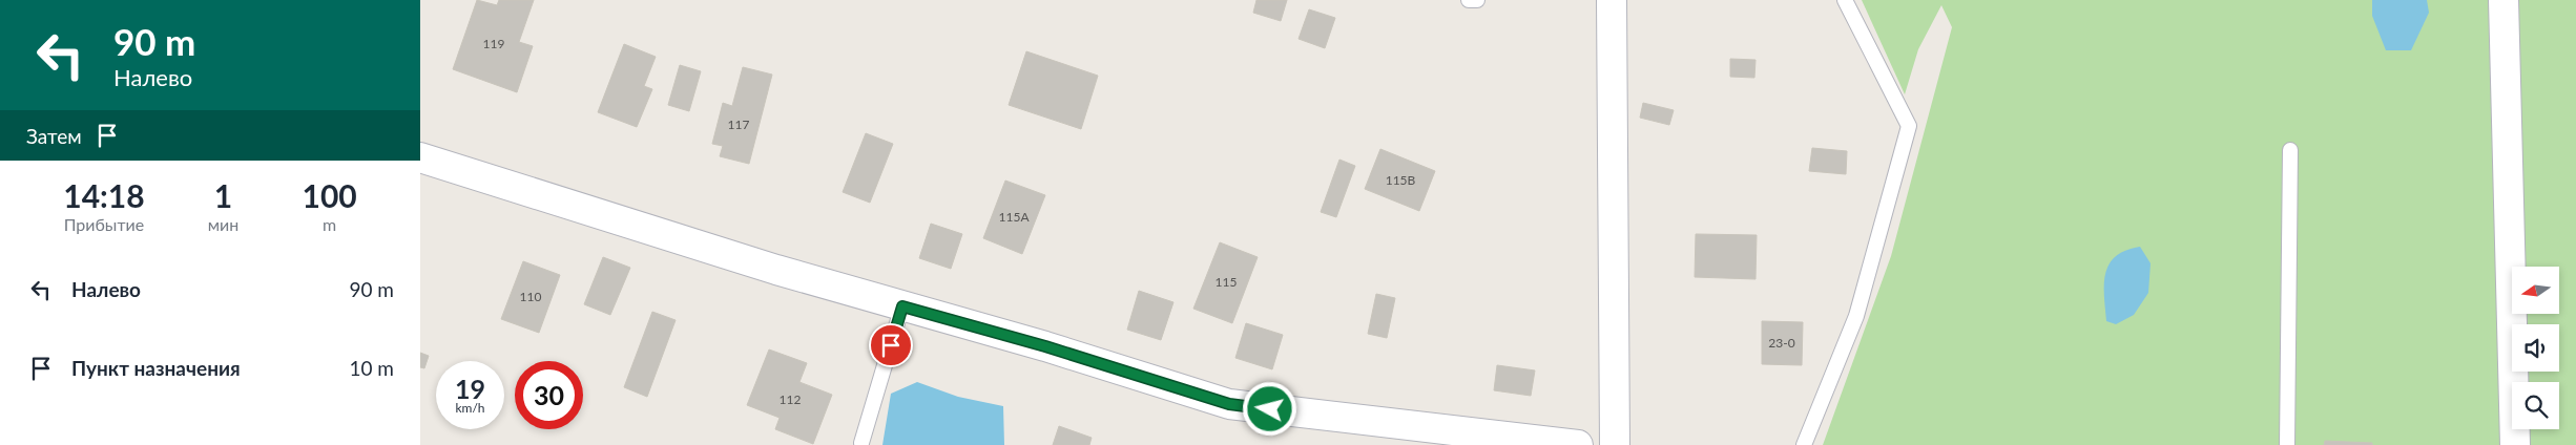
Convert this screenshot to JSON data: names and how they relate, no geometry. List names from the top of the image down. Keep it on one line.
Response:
{"house_numbers":["119","117","115В","115А","115","110","23-0","112"],"north":"left","page":{"turn":["90 m","Налево"],"then":"Затем","eta":["14:18","Прибытие","1","мин","100","m"],"list":[{"name":"Налево","value":"90 m"},{"name":"Пункт назначения","value":"10 m"}],"speed":"19 km/h","limit":"30"}}
